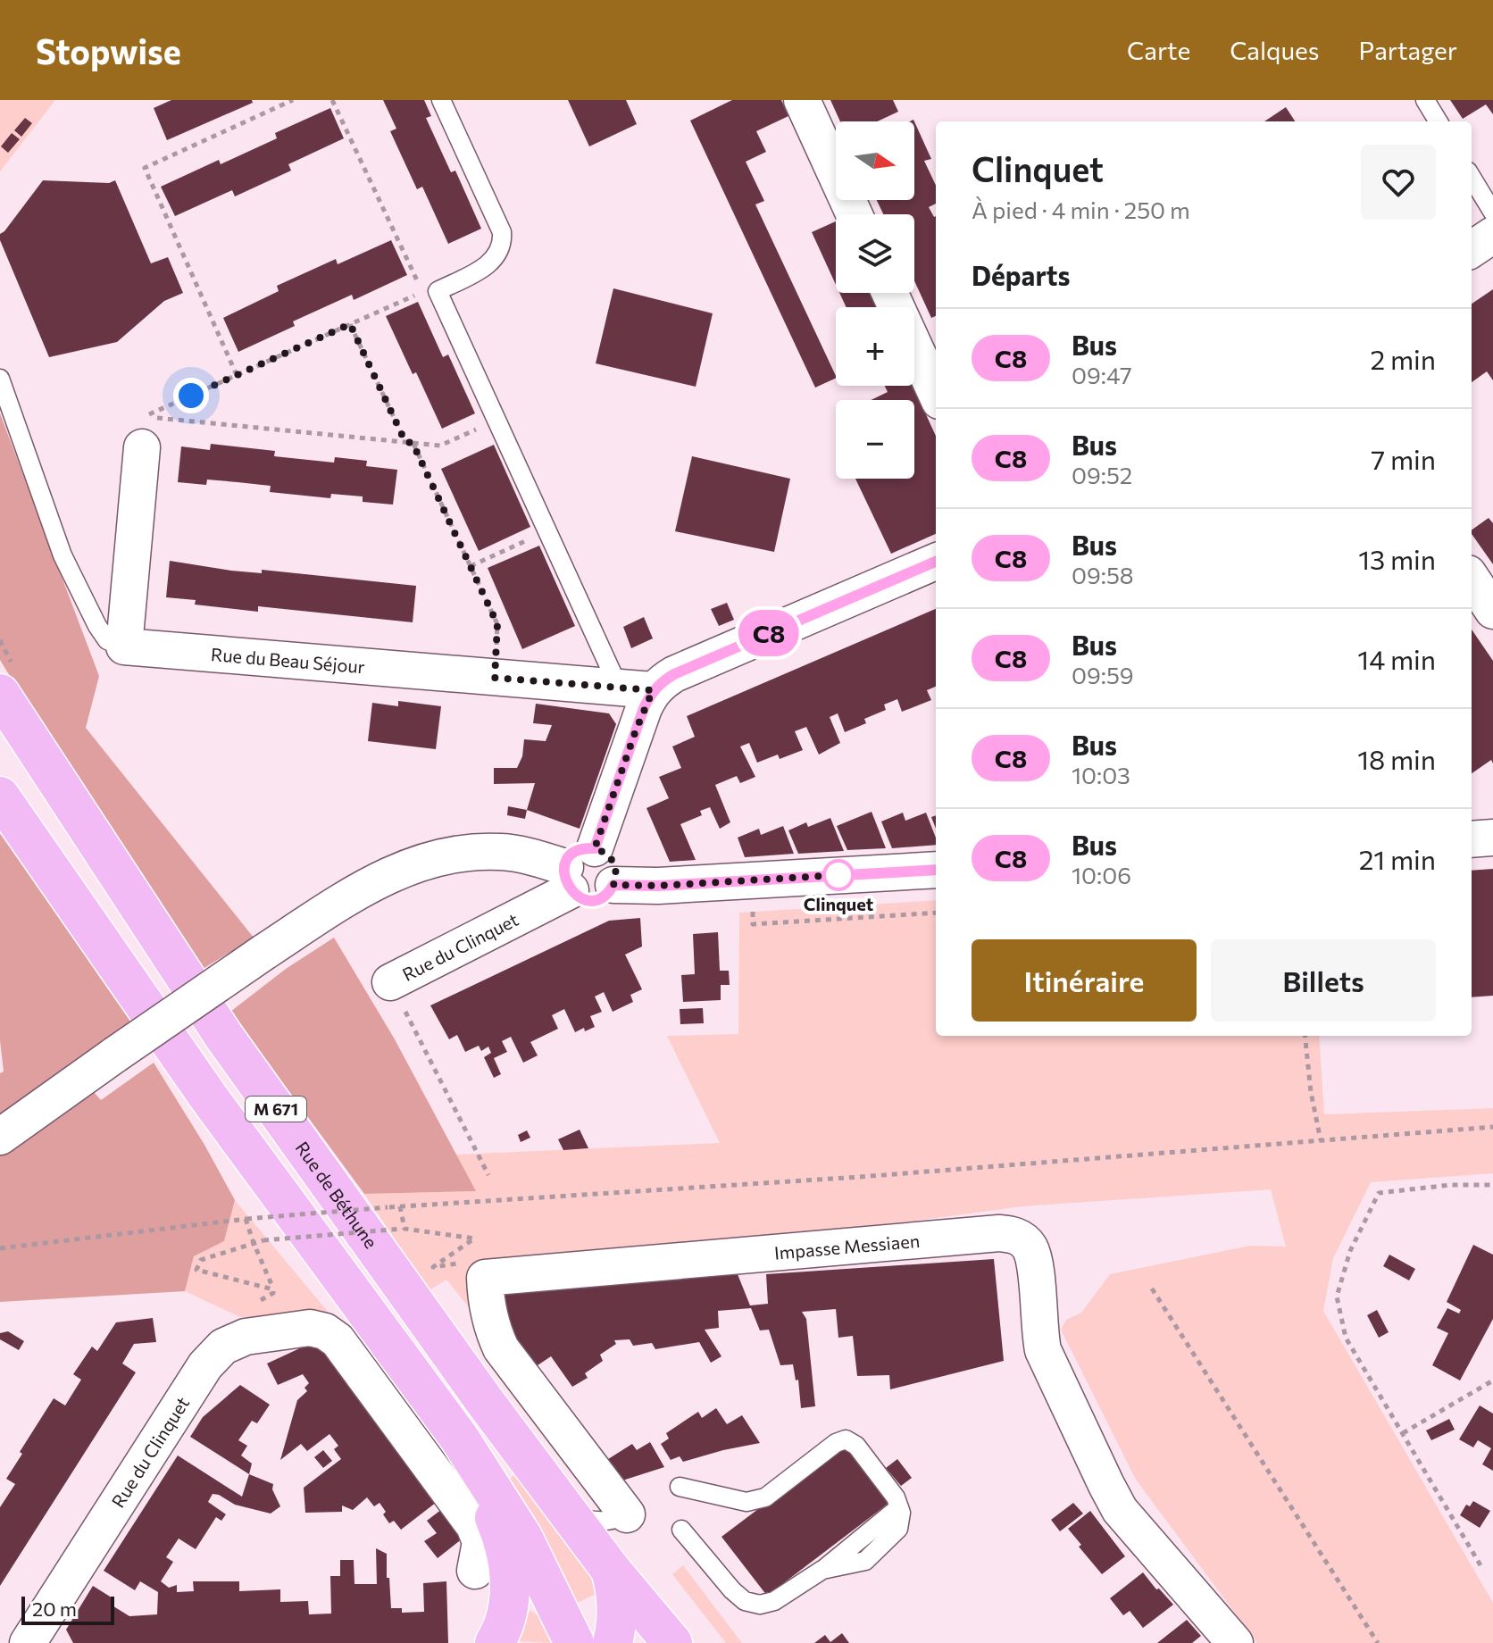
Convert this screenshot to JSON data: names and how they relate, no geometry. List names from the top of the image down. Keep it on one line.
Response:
{"streets":{"main road":["M 671","Rue de Béthune"],"street":["Rue du Beau Séjour","Rue du Clinquet","Impasse Messiaen"]},"places":["Clinquet"],"lines":["bus line C8"],"scale_bar":"20 m","north":"right","page":{"header":"Stopwise","nav":["Carte","Calques","Partager"],"on_map":"C8","map_buttons":["+","−"],"heading":[["Clinquet","À pied · 4 min · 250 m"],"Départs"],"list":[{"mark":"C8","name":"Bus","note":"09:47","value":"2 min"},{"mark":"C8","name":"Bus","note":"09:52","value":"7 min"},{"mark":"C8","name":"Bus","note":"09:58","value":"13 min"},{"mark":"C8","name":"Bus","note":"09:59","value":"14 min"},{"mark":"C8","name":"Bus","note":"10:03","value":"18 min"},{"mark":"C8","name":"Bus","note":"10:06","value":"21 min"}],"buttons":["Itinéraire","Billets"],"scale":"20 m"}}
